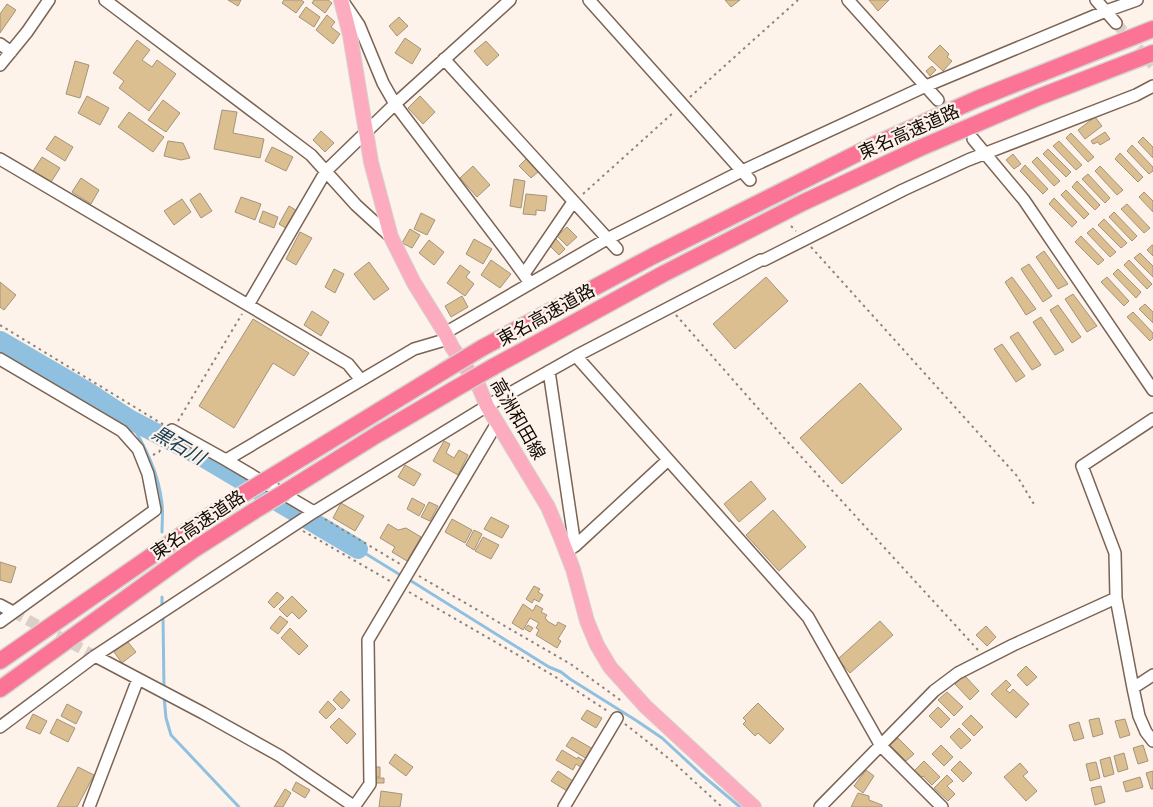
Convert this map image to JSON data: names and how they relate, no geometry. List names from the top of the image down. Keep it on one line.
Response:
{"streets":{"highway":["東名高速道路"],"main road":["高洲和田線"]},"water":["黒石川"]}
